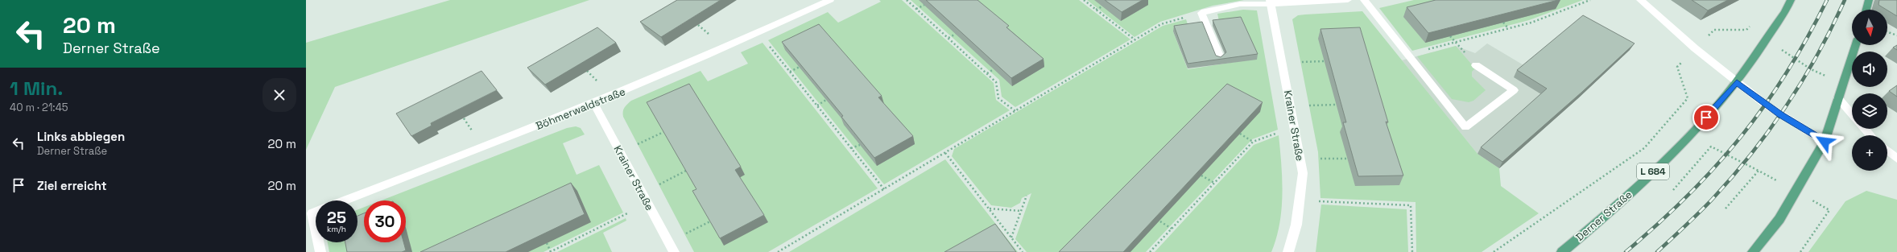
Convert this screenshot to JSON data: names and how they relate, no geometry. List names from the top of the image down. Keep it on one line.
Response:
{"streets":{"main road":["L 684","Derner Straße"],"street":["Böhmerwaldstraße","Krainer Straße"]},"crossings":[["Böhmerwaldstraße","Krainer Straße"]],"north":"bottom","page":{"turn":["20 m","Derner Straße"],"map_buttons":"+","heading":["1 Min.","40 m · 21:45"],"list":[{"name":"Links abbiegen","note":"Derner Straße","value":"20 m"},{"name":"Ziel erreicht","value":"20 m"}],"speed":"25 km/h","limit":"30"}}
